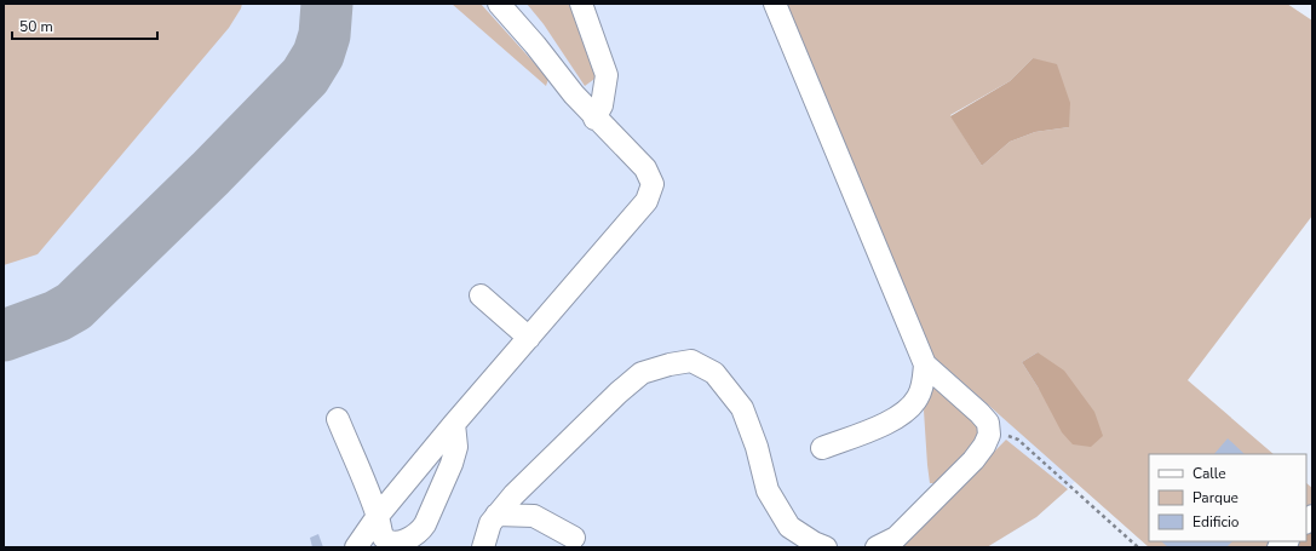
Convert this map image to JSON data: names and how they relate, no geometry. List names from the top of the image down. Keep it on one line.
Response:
{"legend":["Calle","Parque","Edificio"],"scale_bar":"50 m"}
